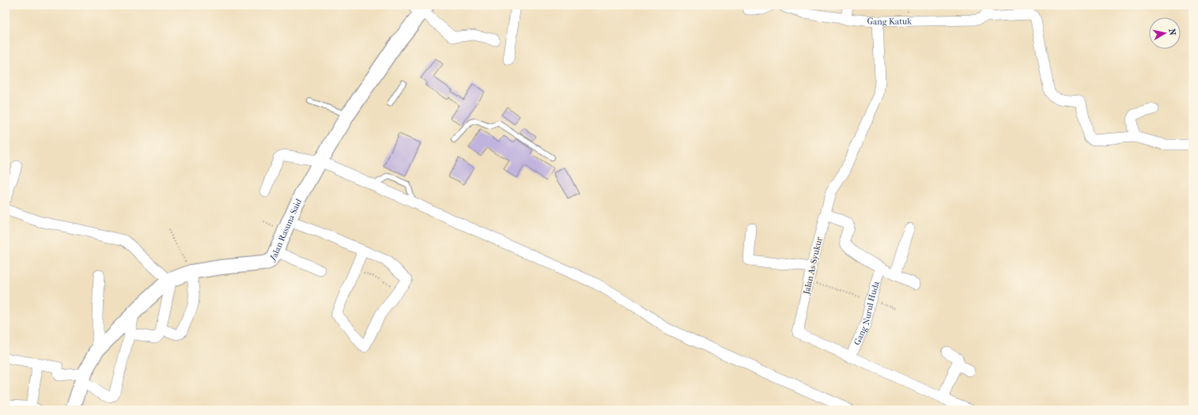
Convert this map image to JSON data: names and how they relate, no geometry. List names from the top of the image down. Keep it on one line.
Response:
{"streets":{"main road":["Jalan Rasuna Said"],"street":["Gang Katuk","Jalan As-Syukur","Gang Nurul Huda"]},"crossings":[["Gang Katuk","Jalan As-Syukur"],["Jalan As-Syukur","Gang Nurul Huda"]],"north":"right"}
